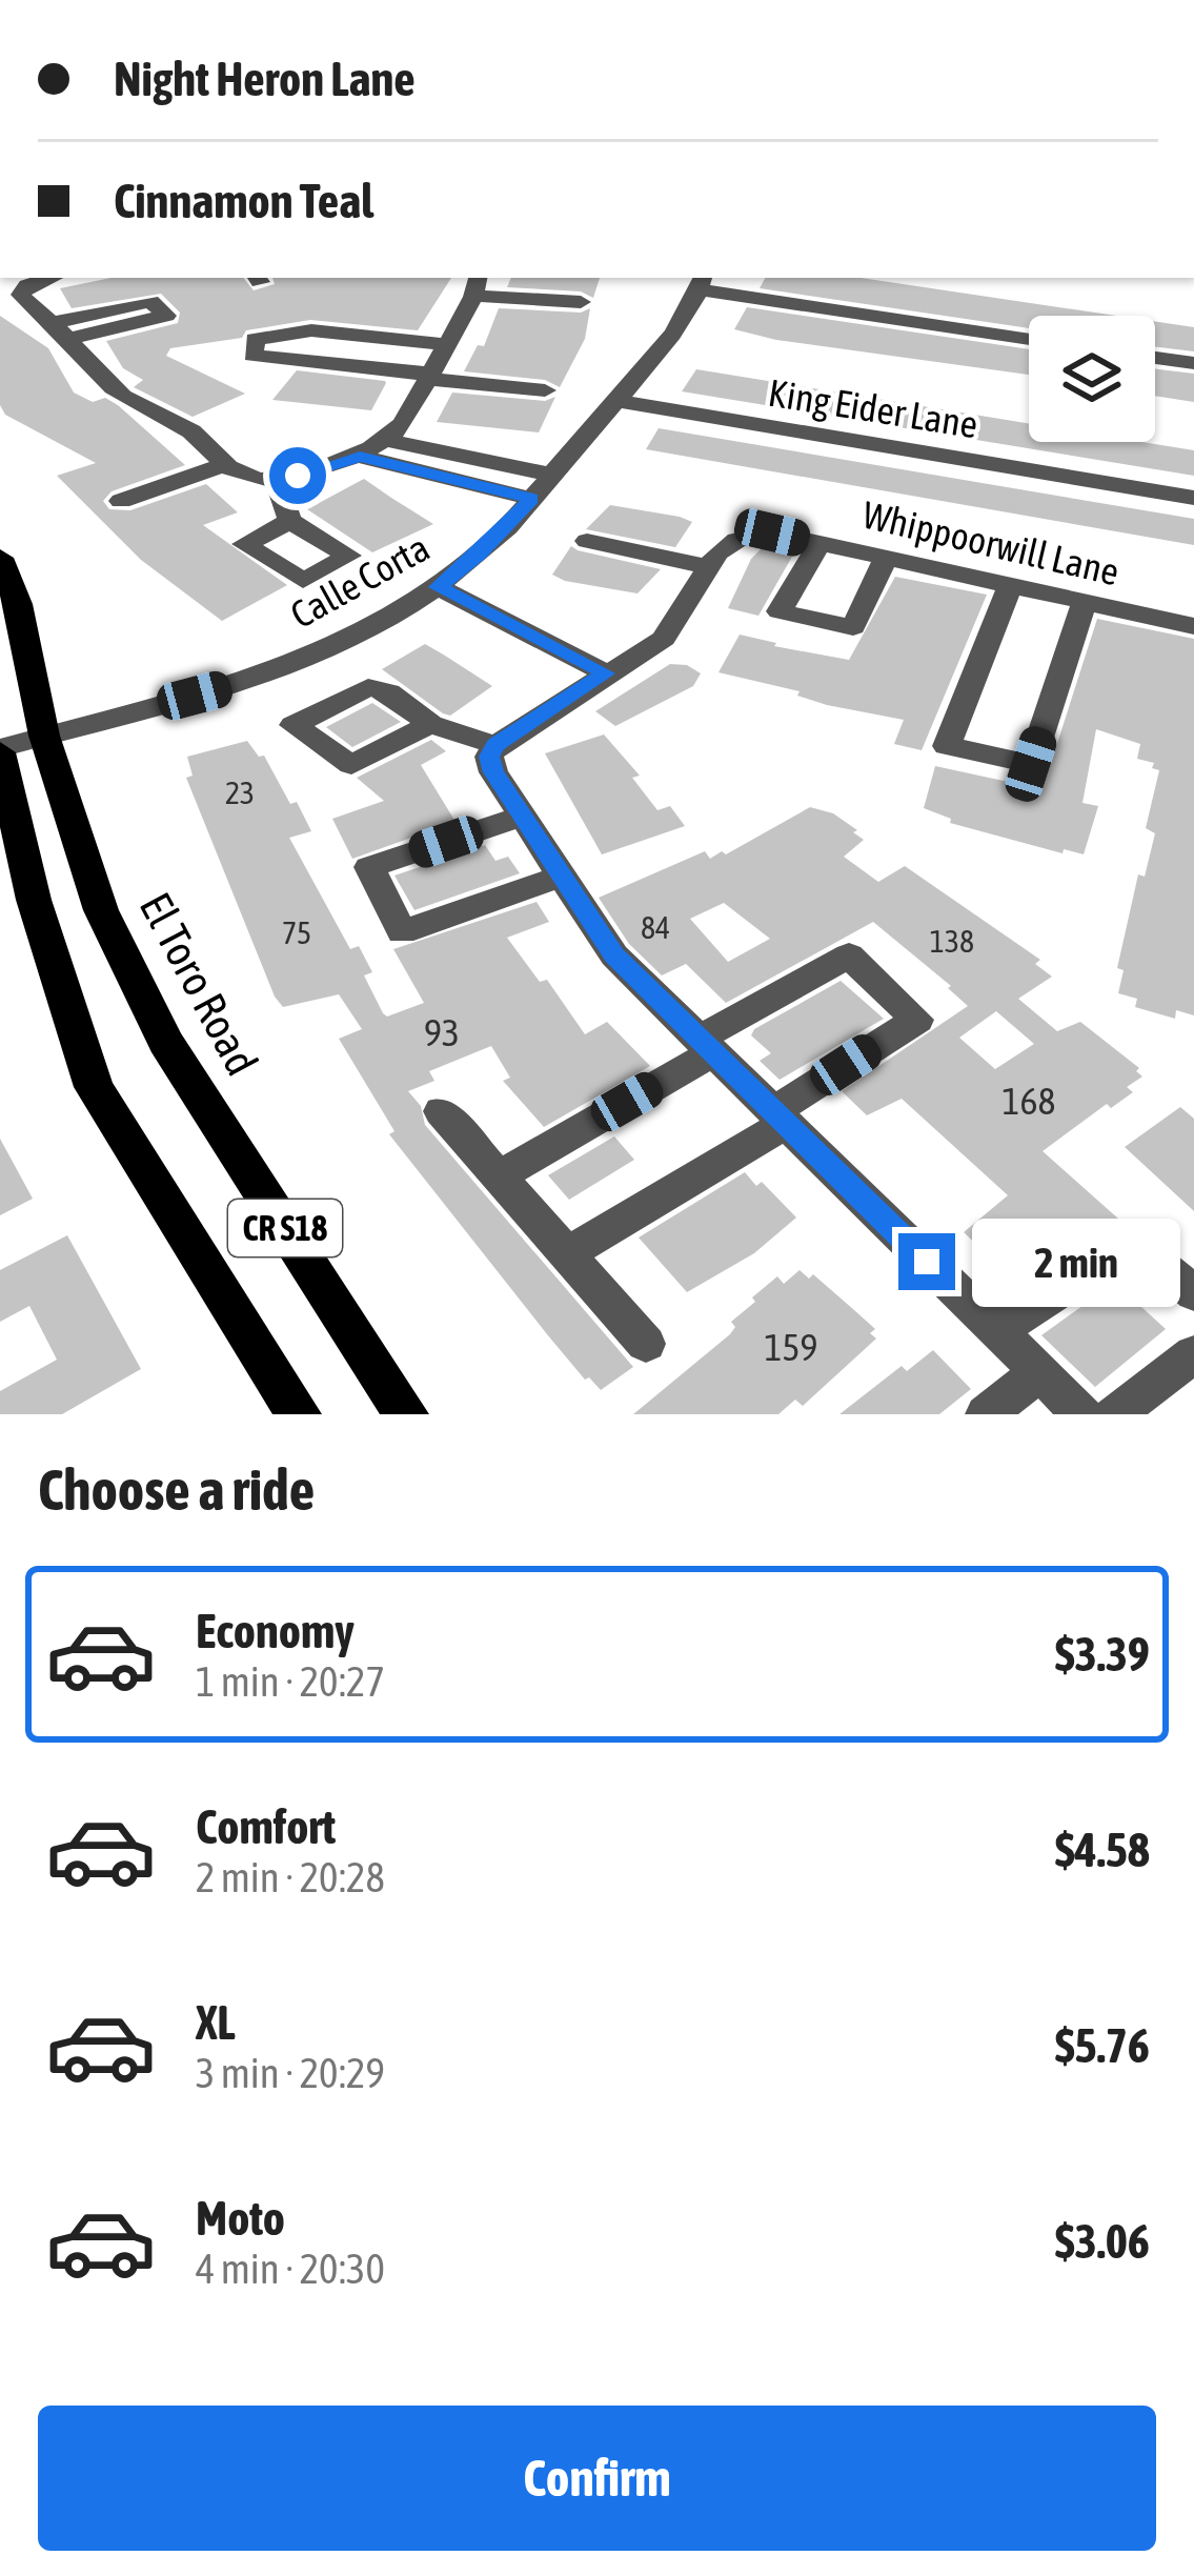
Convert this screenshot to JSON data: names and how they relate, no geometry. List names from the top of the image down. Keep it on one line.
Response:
{"streets":{"main road":["El Toro Road","CR S18"],"street":["King Eider Lane","Whippoorwill Lane","Calle Corta"]},"crossings":[["King Eider Lane","Calle Corta"],["Calle Corta","El Toro Road"],["Calle Corta","CR S18"]],"house_numbers":["23","84","75","138","93","168","159"],"page":{"banner":["Night Heron Lane","Cinnamon Teal"],"bubble":"2 min","heading":"Choose a ride","list":[{"name":"Economy","note":"1 min · 20:27","value":"$3.39"},{"name":"Comfort","note":"2 min · 20:28","value":"$4.58"},{"name":"XL","note":"3 min · 20:29","value":"$5.76"},{"name":"Moto","note":"4 min · 20:30","value":"$3.06"}],"buttons":"Confirm"}}
